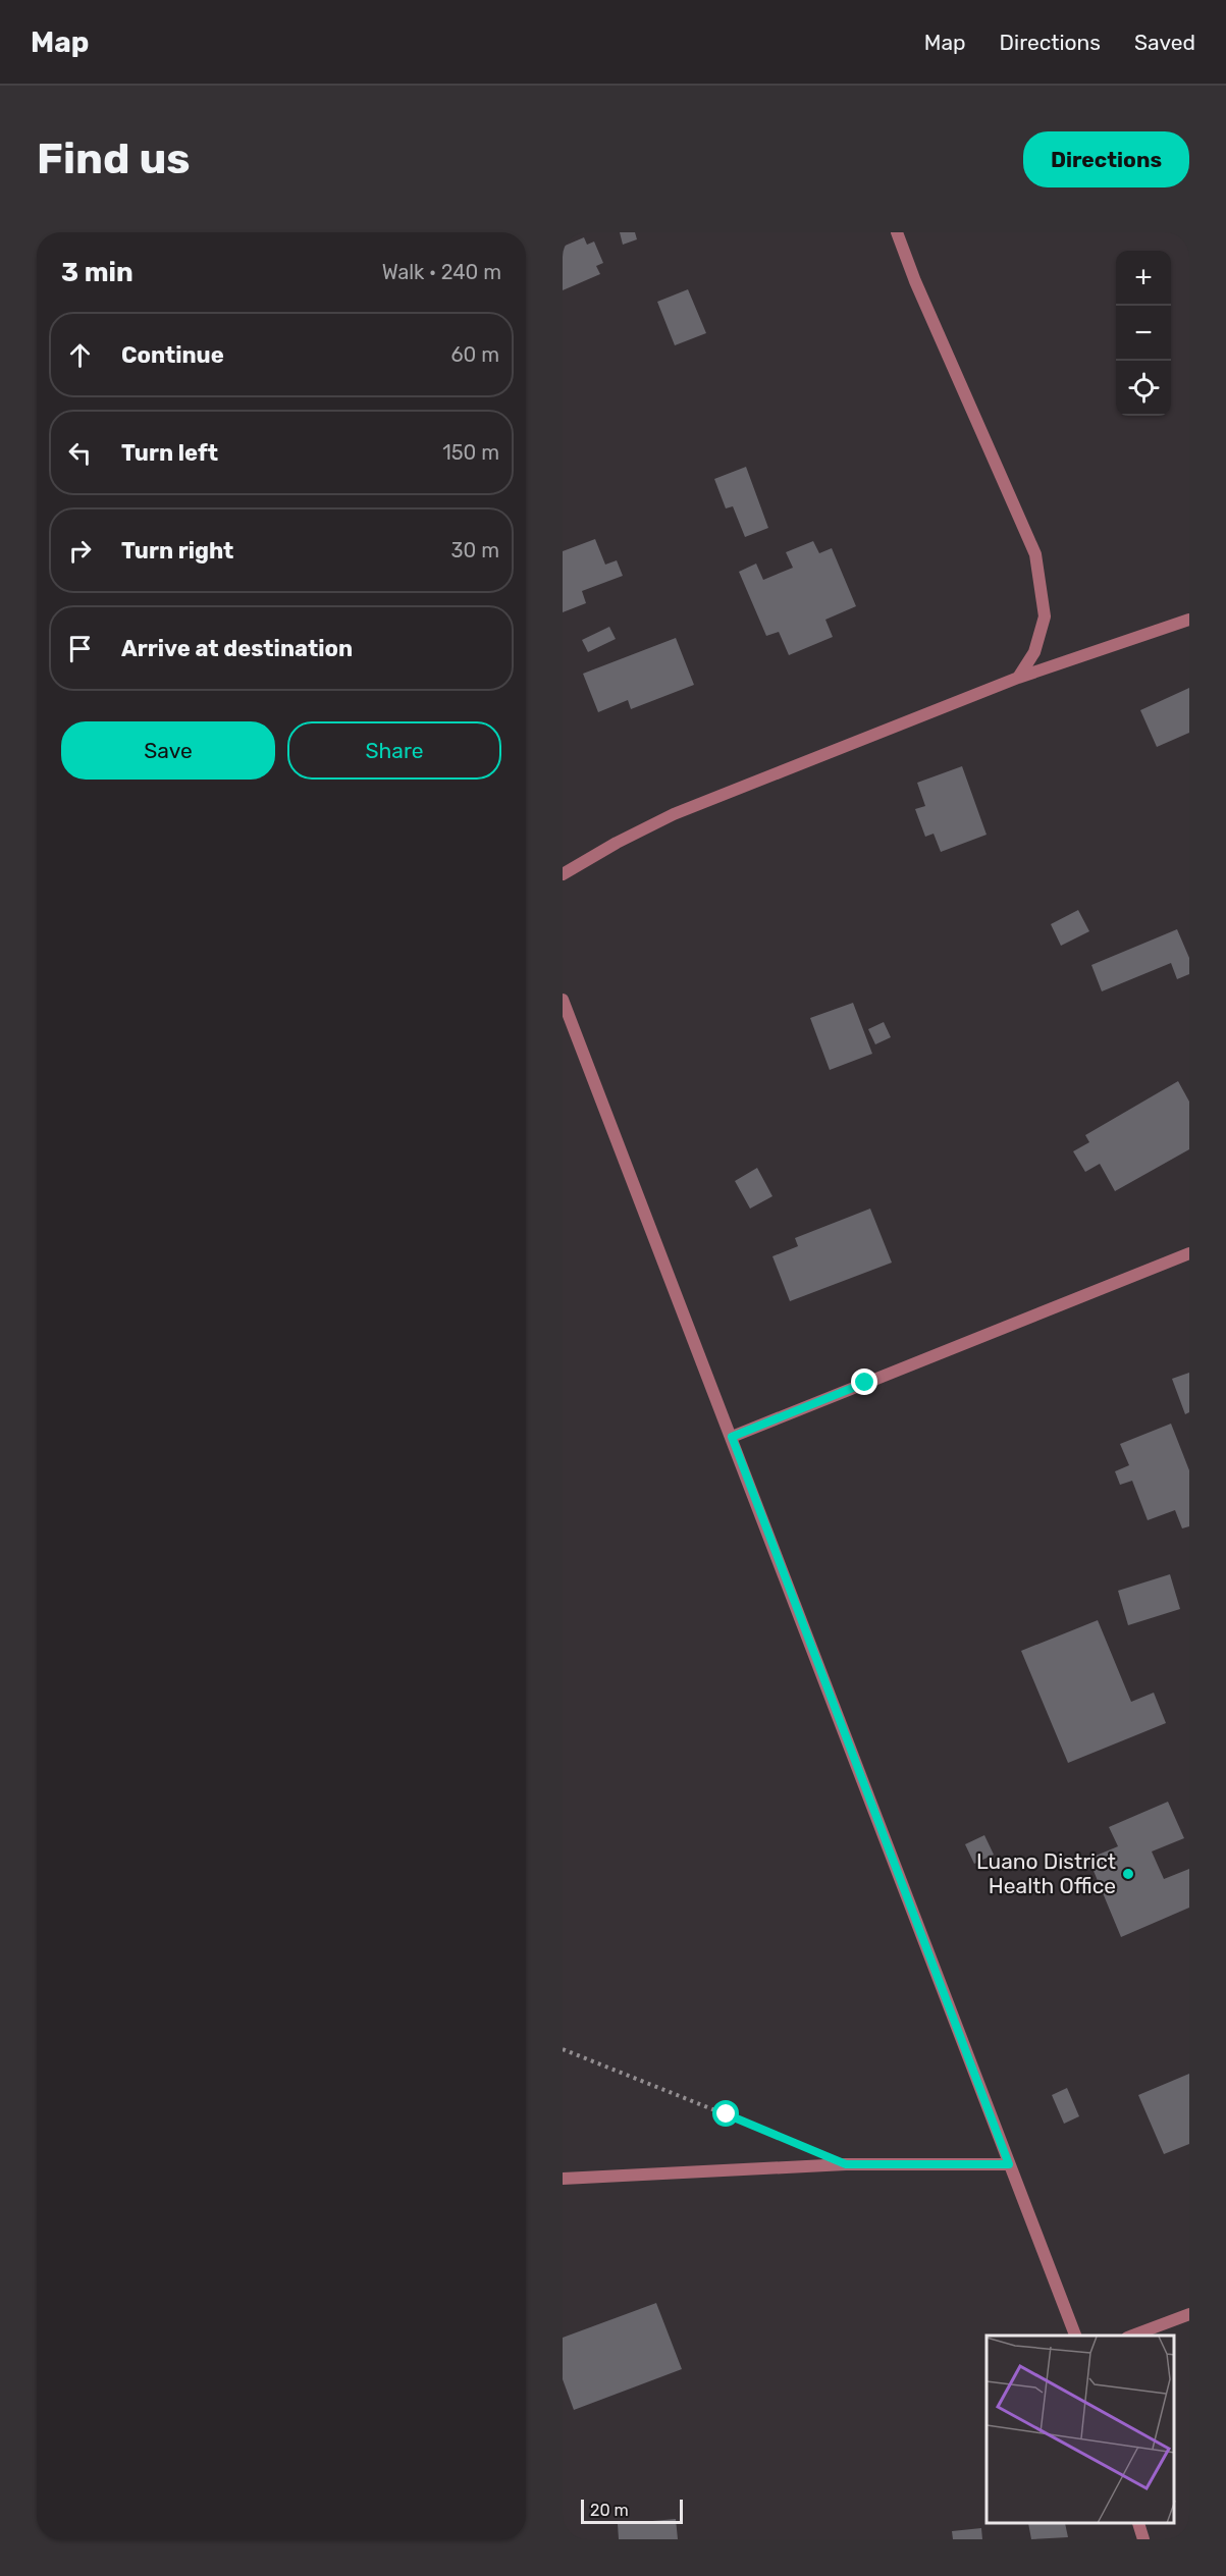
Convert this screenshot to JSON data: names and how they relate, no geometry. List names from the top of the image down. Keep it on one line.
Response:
{"places":["Luano District Health Office"],"scale_bar":"20 m","page":{"header":"Map","nav":["Map","Directions","Saved"],"buttons":["Directions",["Save","Share"]],"title":"Find us","heading":["3 min","Walk · 240 m"],"map_buttons":["+","−"],"list":[["Continue","60 m"],["Turn left","150 m"],["Turn right","30 m"],"Arrive at destination"],"scale":"20 m"}}
